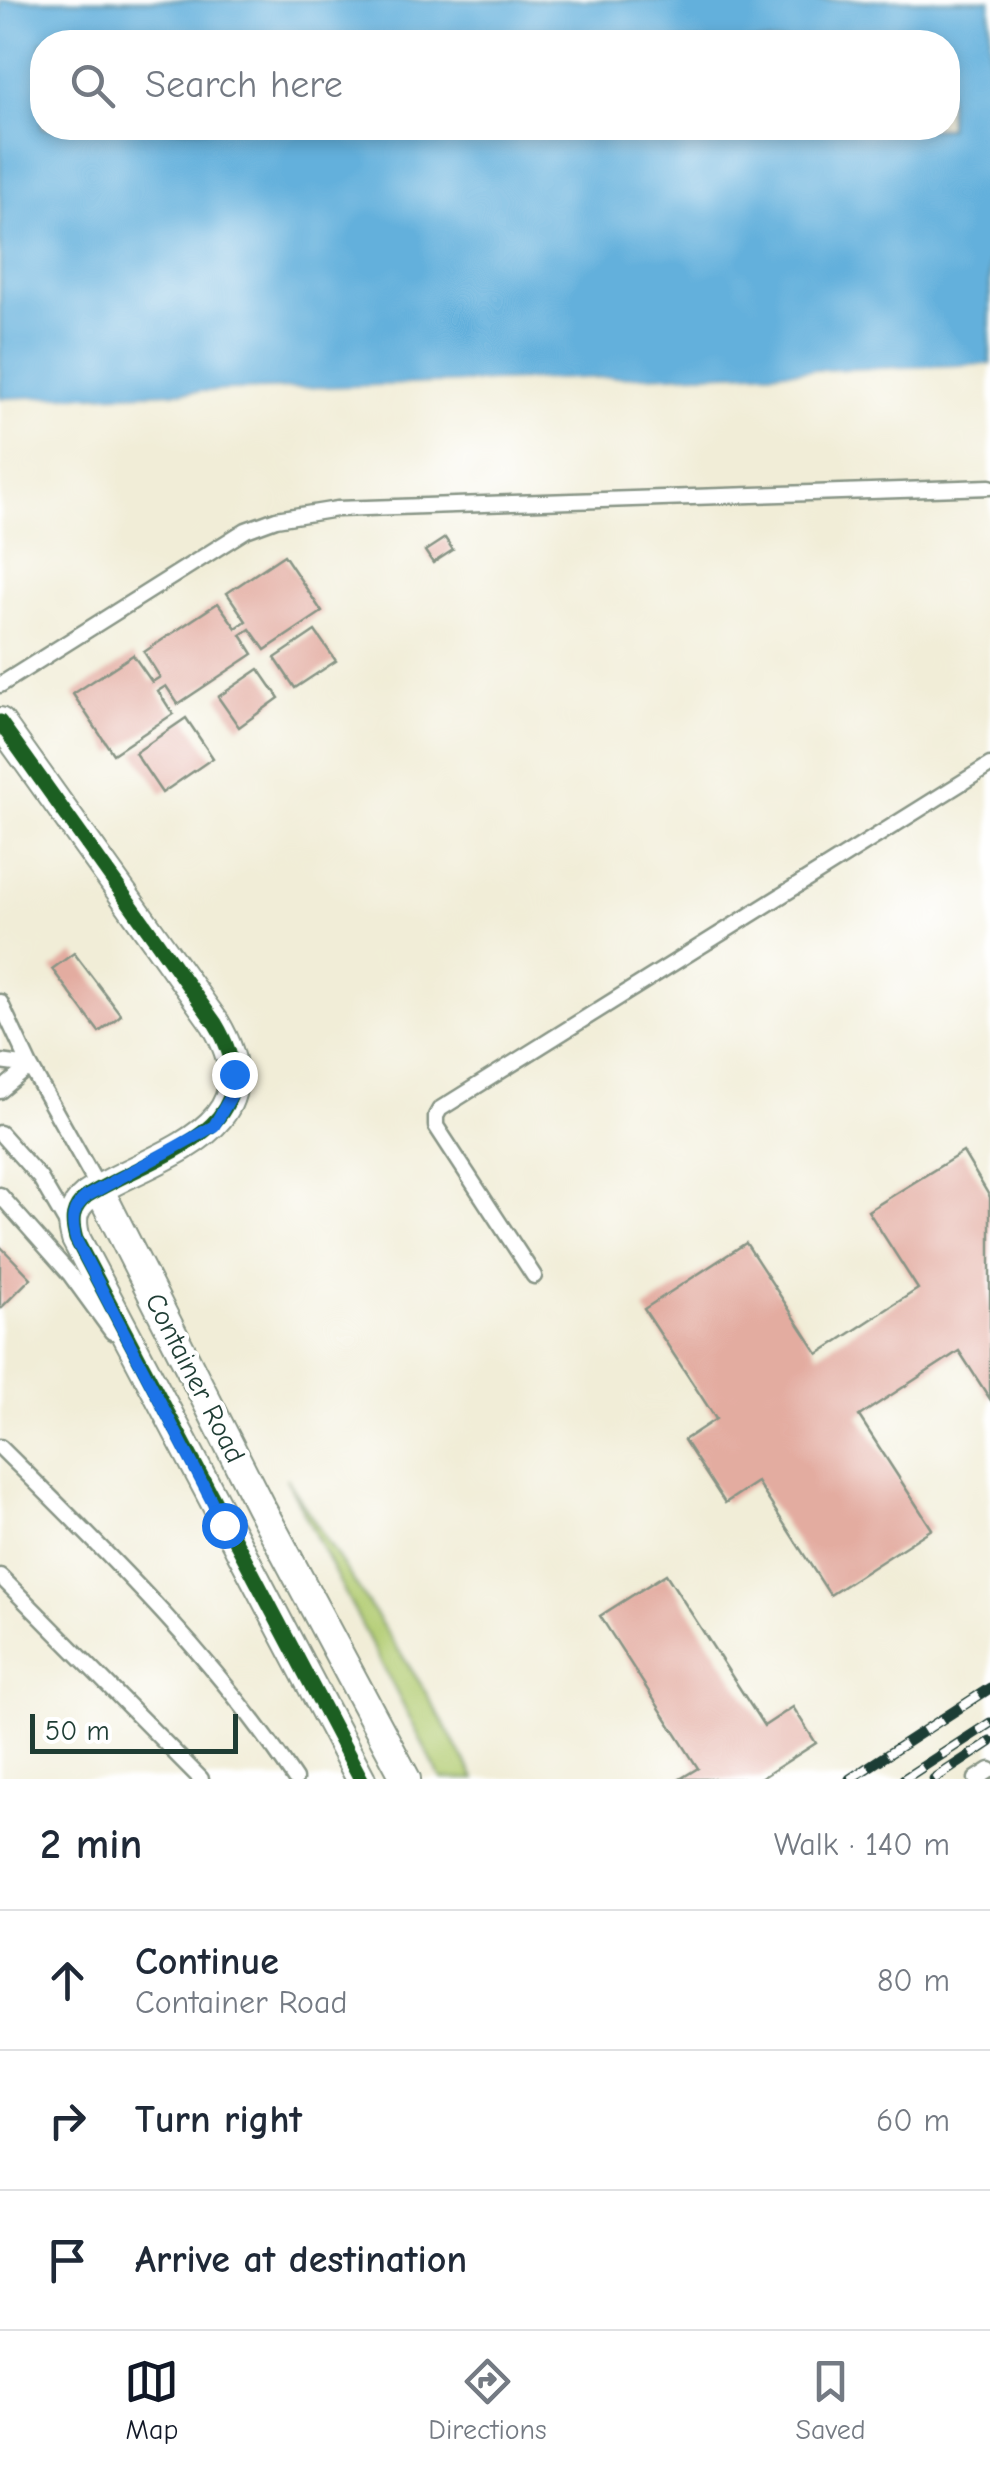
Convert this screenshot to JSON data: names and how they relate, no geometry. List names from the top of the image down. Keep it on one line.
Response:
{"streets":{"street":["Container Road"]},"scale_bar":"50 m","page":{"search":"Search here","scale":"50 m","heading":["2 min","Walk · 140 m"],"list":[["Continue","Container Road","80 m"],["Turn right","60 m"],"Arrive at destination"],"nav":["Map","Directions","Saved"]}}
